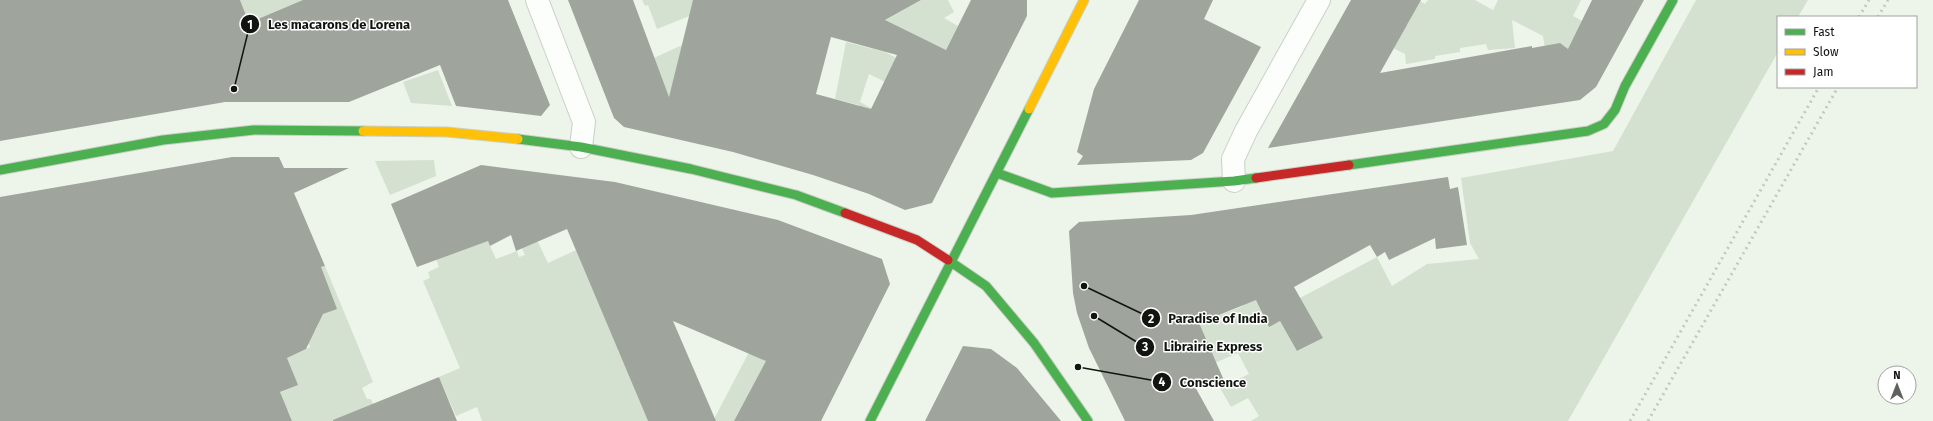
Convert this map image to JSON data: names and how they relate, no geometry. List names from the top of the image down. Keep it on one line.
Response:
{"places":["Les macarons de Lorena","Paradise of India","Librairie Express","Conscience"],"legend":["Fast","Slow","Jam"],"north":"top"}
